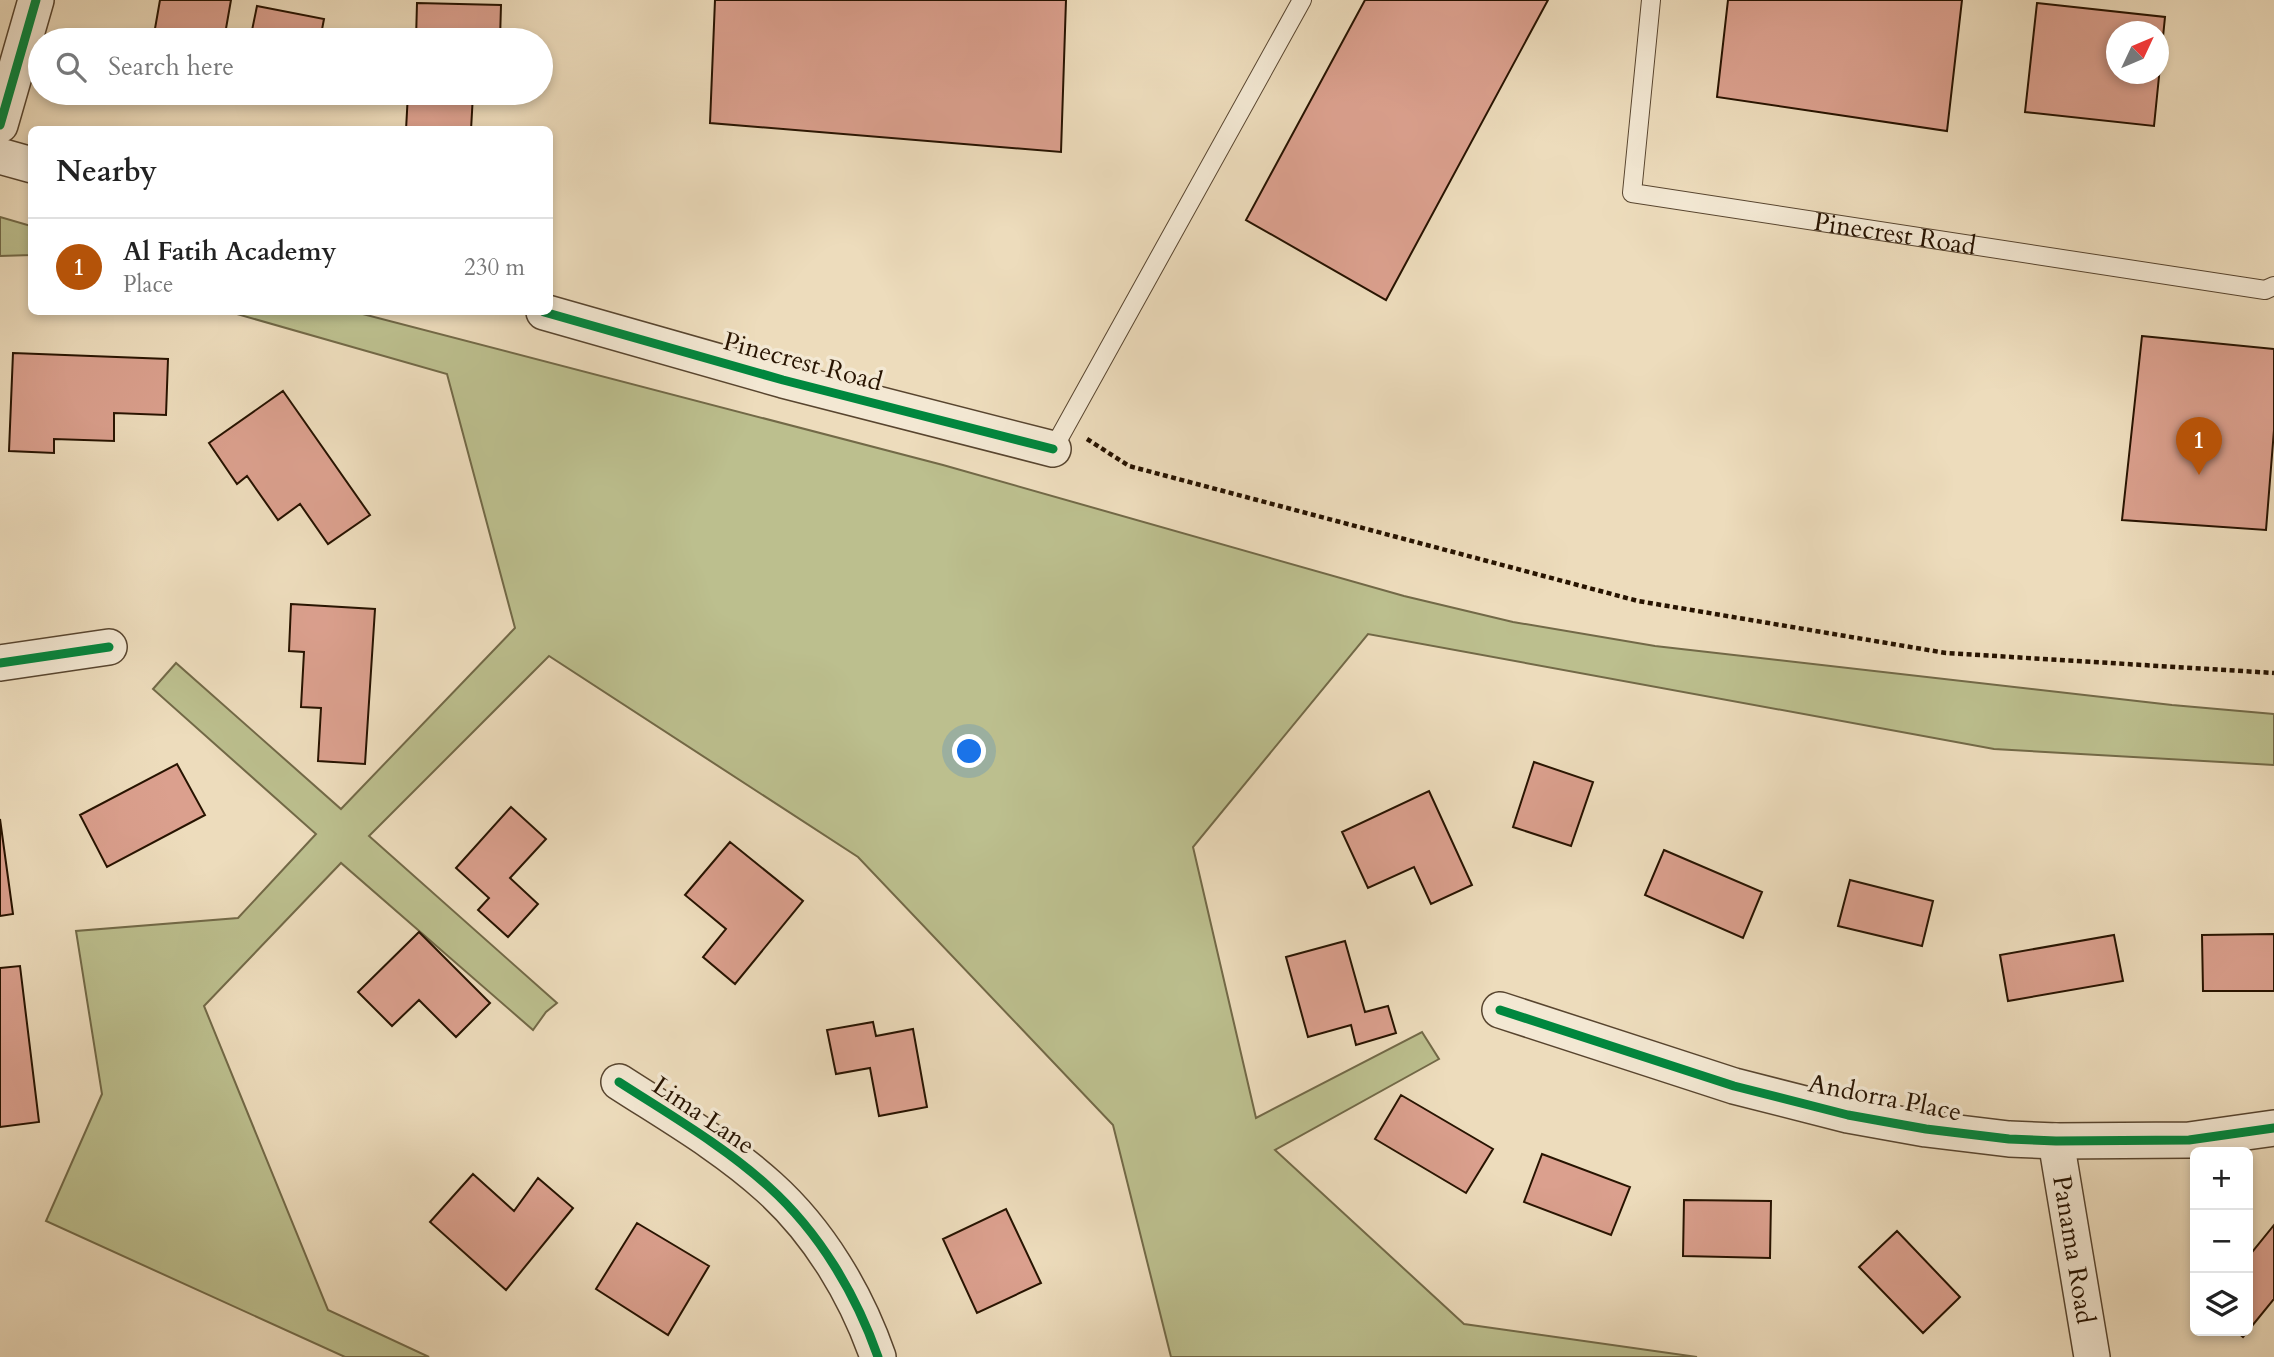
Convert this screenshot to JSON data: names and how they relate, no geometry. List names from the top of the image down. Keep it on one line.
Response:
{"streets":{"street":["Pinecrest Road","Andorra Place","Lima Lane","Panama Road"]},"crossings":[["Andorra Place","Panama Road"]],"north":"top right","page":{"search":"Search here","heading":"Nearby","list":[{"mark":"1","name":"Al Fatih Academy","note":"Place","value":"230 m"}],"pins":"1","map_buttons":["+","−"]}}
